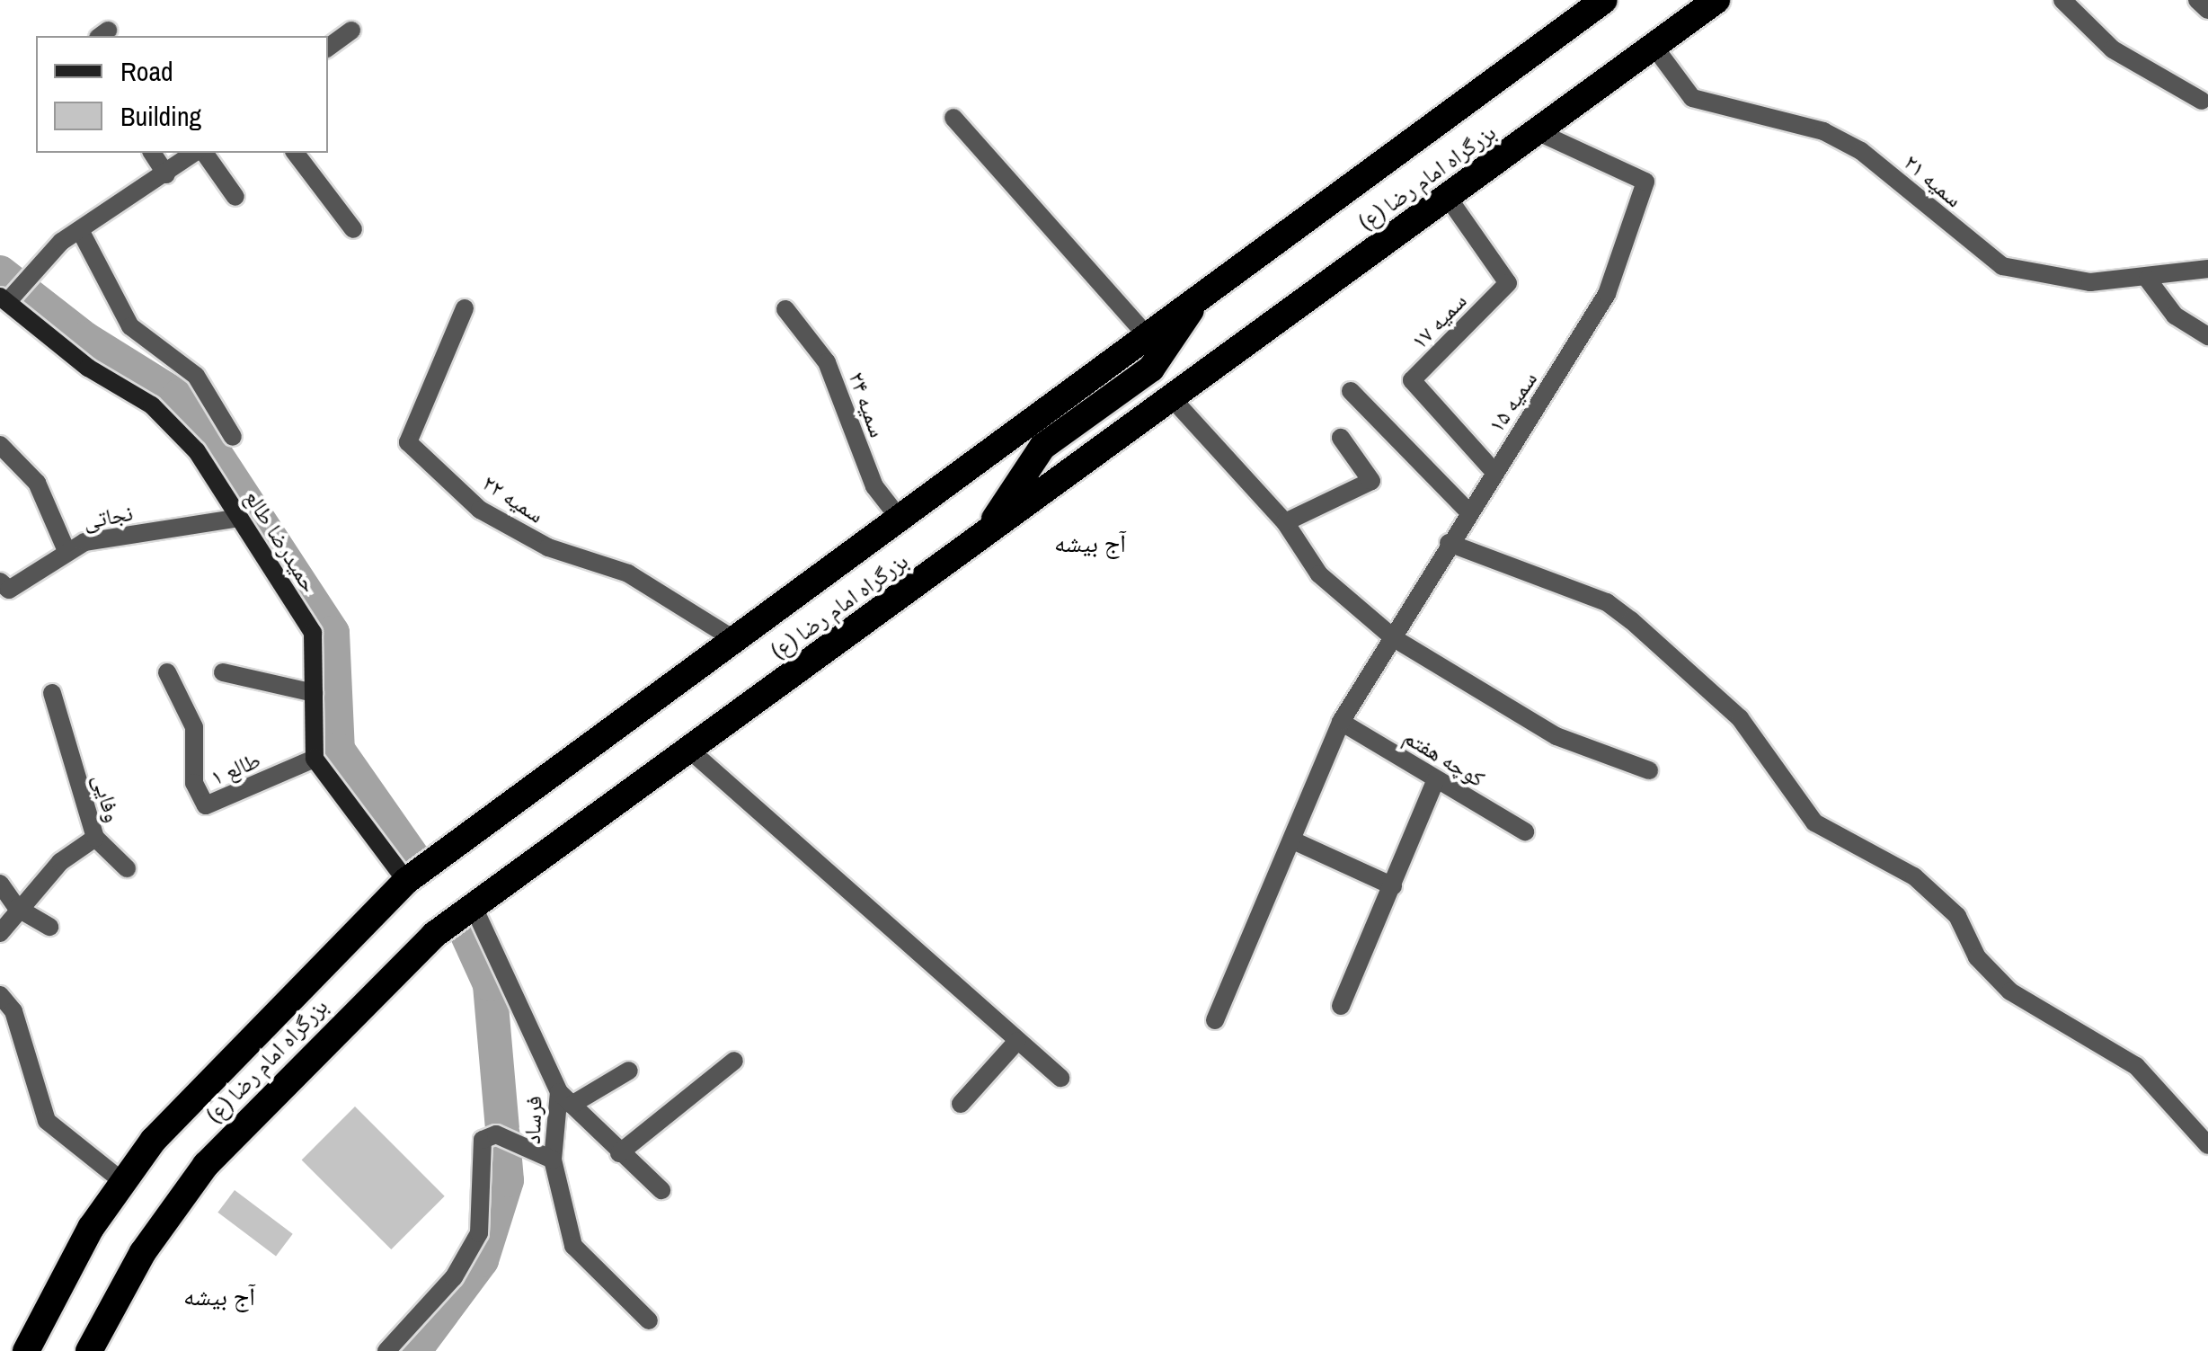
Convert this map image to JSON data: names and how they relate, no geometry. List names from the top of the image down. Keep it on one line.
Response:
{"streets":{"highway":["بزرگراه امام رضا (ع)"],"main road":["حمیدرضا طالع"],"street":["سمیه ۲۱","سمیه ۱۷","سمیه ۱۵","سمیه ۲۴","سمیه ۲۲","نجاتی","کوچه هفتم","طالع ۱","وفایی","فرساد"]},"crossings":[["بزرگراه امام رضا (ع)","سمیه ۲۱"],["بزرگراه امام رضا (ع)","سمیه ۱۷"],["بزرگراه امام رضا (ع)","سمیه ۱۵"],["بزرگراه امام رضا (ع)","سمیه ۲۴"],["بزرگراه امام رضا (ع)","سمیه ۲۲"],["بزرگراه امام رضا (ع)","فرساد"],["سمیه ۱۷","سمیه ۱۵"],["سمیه ۱۵","کوچه هفتم"],["نجاتی","حمیدرضا طالع"],["حمیدرضا طالع","طالع ۱"]],"districts":["آج بیشه","آج بیشه"],"legend":["Road","Building"]}
